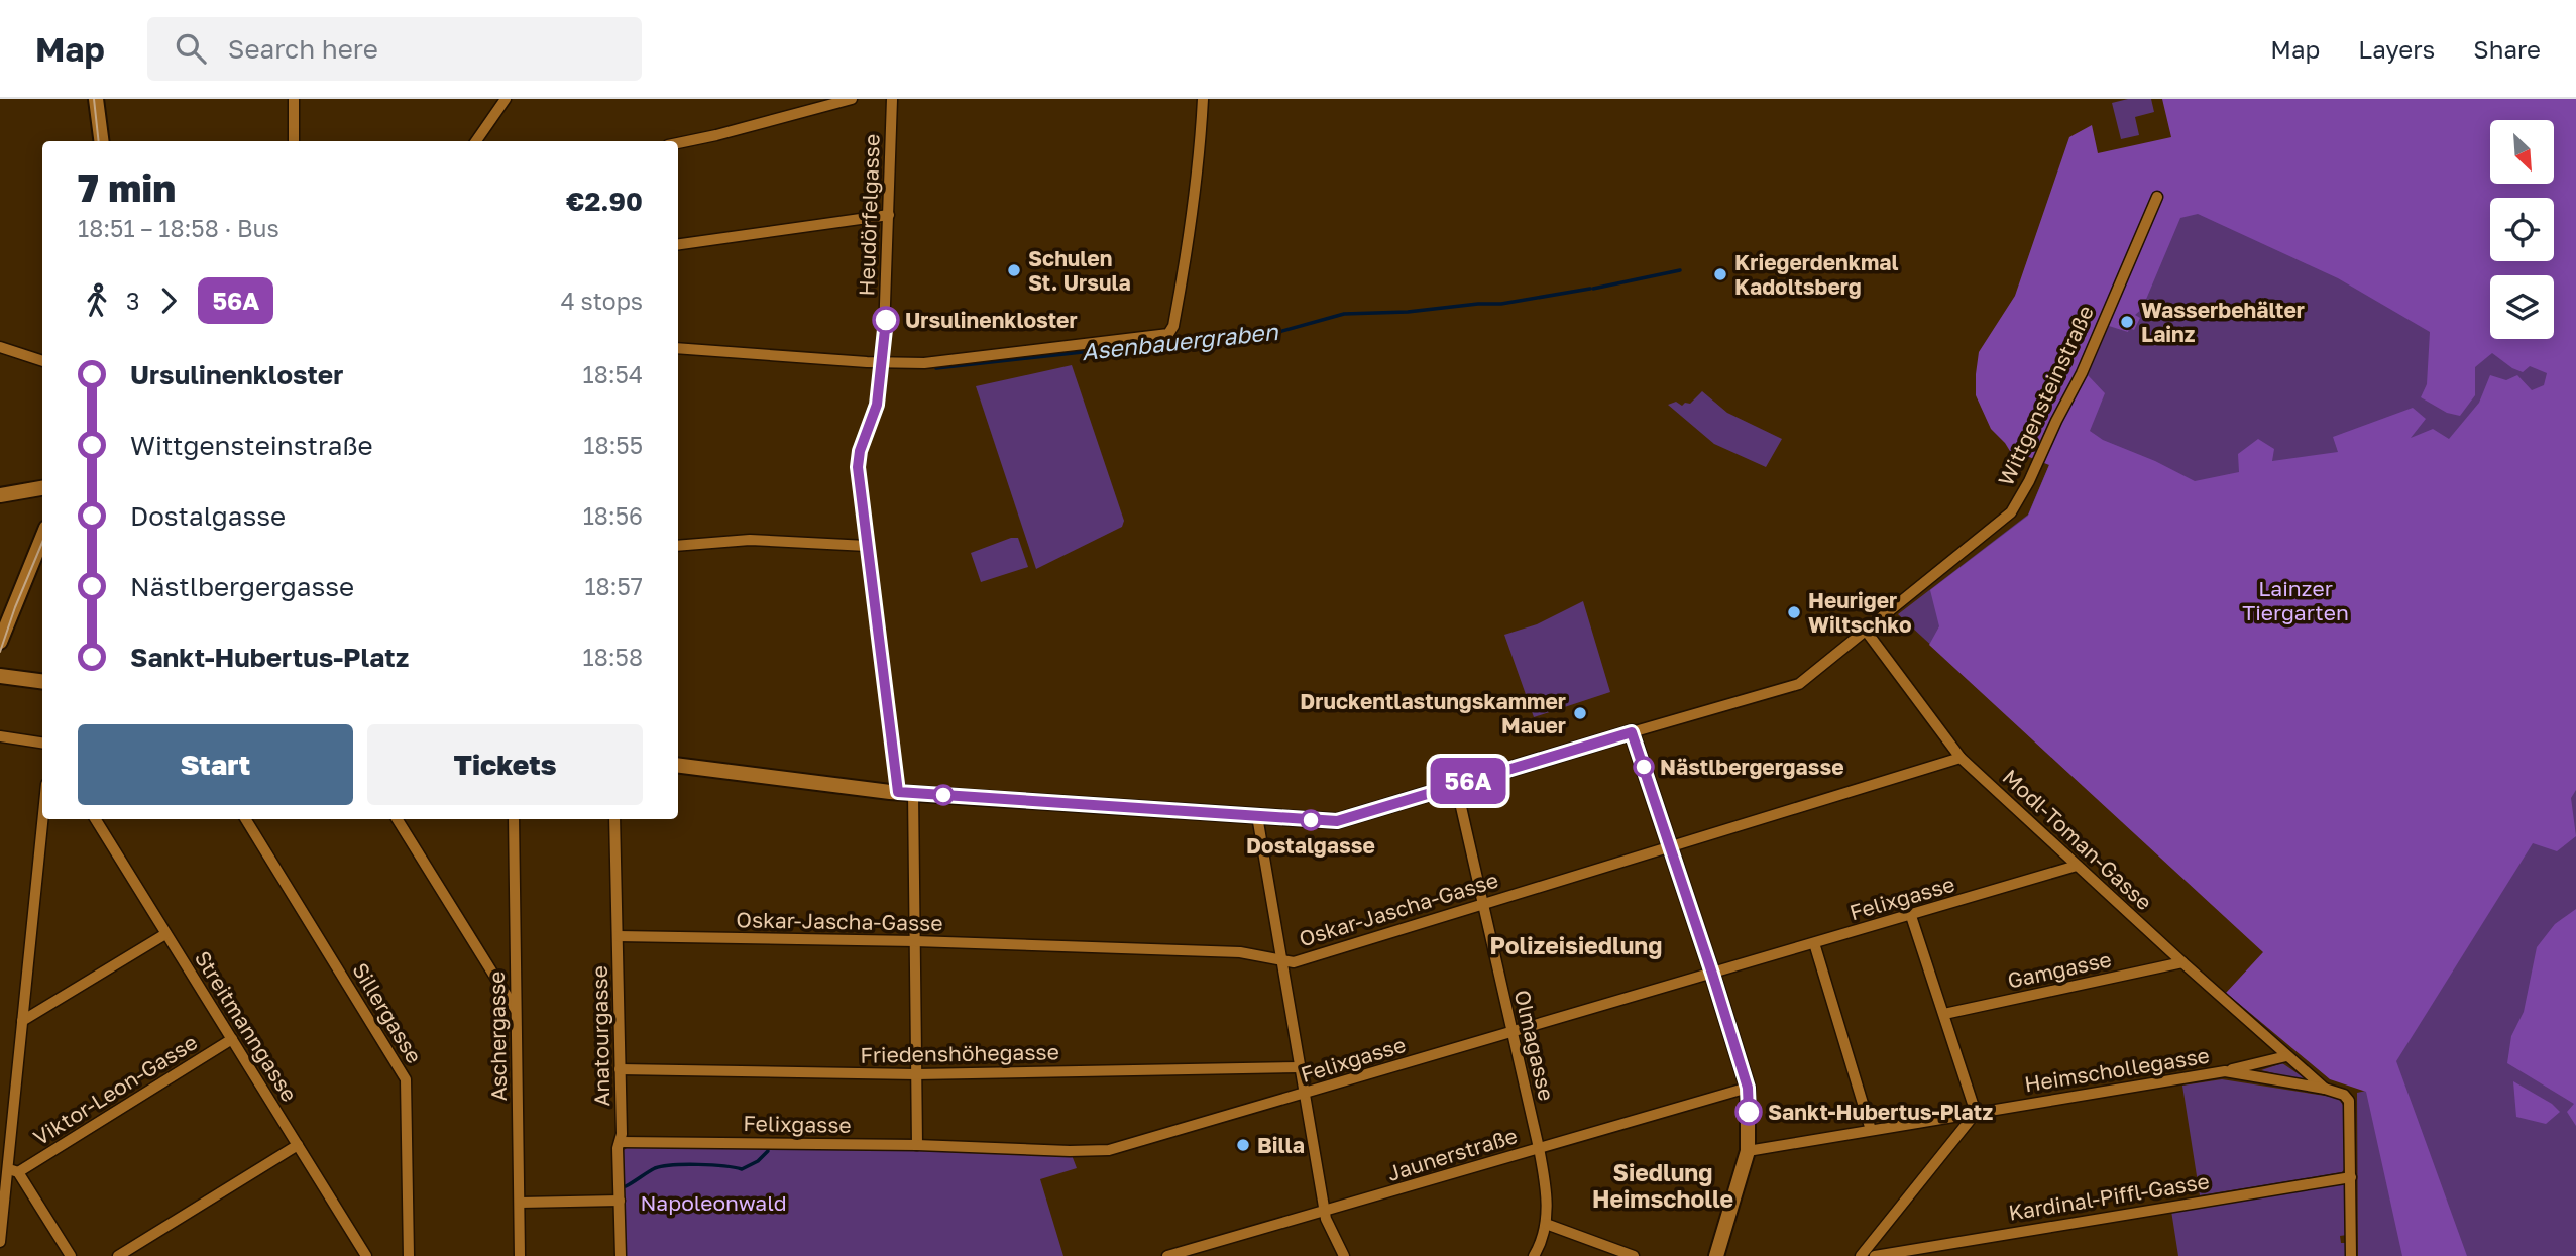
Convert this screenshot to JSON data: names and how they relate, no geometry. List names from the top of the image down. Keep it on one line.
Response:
{"streets":{"street":["Heudörfelgasse","Wittgensteinstraße","Modl-Toman-Gasse","Felixgasse","Oskar-Jascha-Gasse","Gamgasse","Sillergasse","Streitmanngasse","Aschergasse","Anatourgasse","Olmagasse","Friedenshöhegasse","Heimschollegasse","Viktor-Leon-Gasse","Jaunerstraße","Kardinal-Piffl-Gasse"]},"crossings":[["Heudörfelgasse","Wittgensteinstraße"],["Heudörfelgasse","Felixgasse"],["Heudörfelgasse","Oskar-Jascha-Gasse"],["Heudörfelgasse","Friedenshöhegasse"],["Wittgensteinstraße","Modl-Toman-Gasse"],["Wittgensteinstraße","Olmagasse"],["Modl-Toman-Gasse","Felixgasse"],["Modl-Toman-Gasse","Oskar-Jascha-Gasse"],["Modl-Toman-Gasse","Gamgasse"],["Modl-Toman-Gasse","Heimschollegasse"],["Modl-Toman-Gasse","Kardinal-Piffl-Gasse"],["Felixgasse","Anatourgasse"],["Felixgasse","Olmagasse"],["Oskar-Jascha-Gasse","Anatourgasse"],["Oskar-Jascha-Gasse","Olmagasse"],["Streitmanngasse","Viktor-Leon-Gasse"],["Anatourgasse","Friedenshöhegasse"],["Olmagasse","Jaunerstraße"]],"districts":["Polizeisiedlung","Siedlung Heimscholle"],"water":["Asenbauergraben"],"parks":["Lainzer Tiergarten","Napoleonwald"],"places":["Schulen St. Ursula","Kriegerdenkmal Kadoltsberg","Ursulinenkloster","Wasserbehälter Lainz","Heuriger Wiltschko","Druckentlastungskammer Mauer","Nästlbergergasse","Dostalgasse","Sankt-Hubertus-Platz","Billa"],"lines":["bus line 56A"],"north":"bottom right","page":{"header":"Map","search":"Search here","nav":["Map","Layers","Share"],"on_map":"56A","heading":["7 min","18:51 – 18:58 · Bus","€2.90"],"legs":["3","56A","4 stops"],"list":[{"name":"Ursulinenkloster","value":"18:54"},{"name":"Wittgensteinstraße","value":"18:55"},{"name":"Dostalgasse","value":"18:56"},{"name":"Nästlbergergasse","value":"18:57"},{"name":"Sankt-Hubertus-Platz","value":"18:58"}],"buttons":["Start","Tickets"]}}
